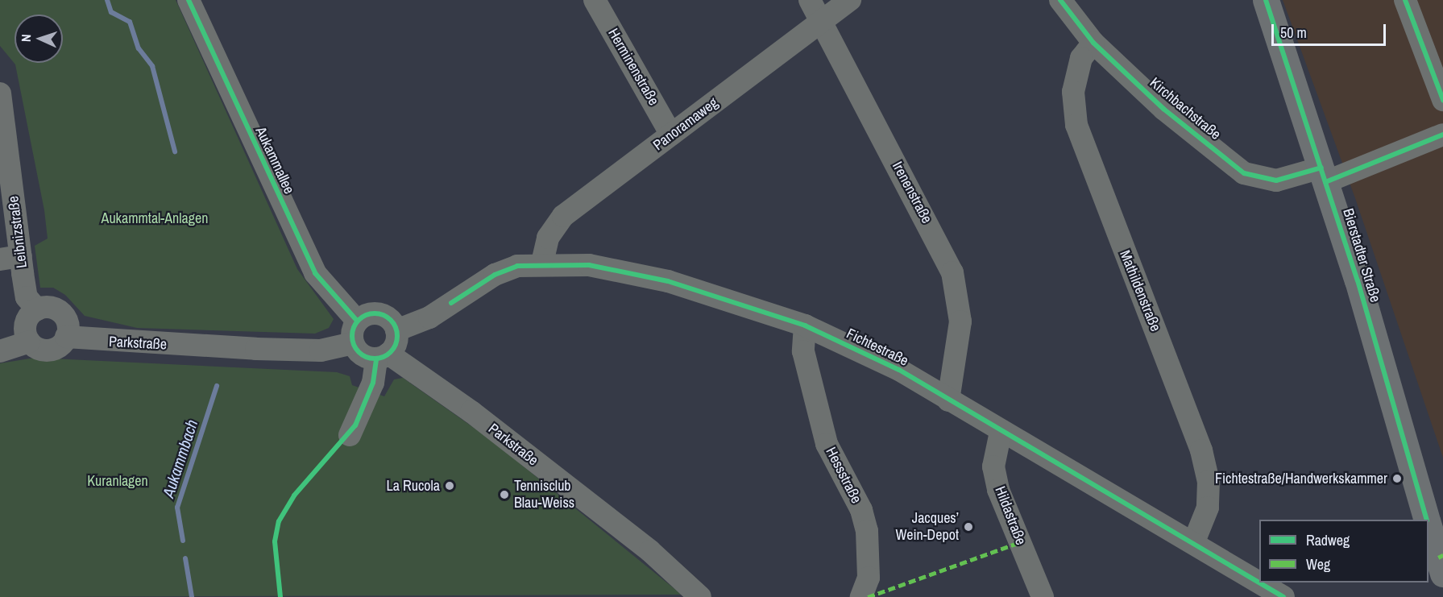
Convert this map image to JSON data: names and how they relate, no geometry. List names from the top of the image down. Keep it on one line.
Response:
{"streets":{"main road":["Bierstadter Straße"],"street":["Herminenstraße","Kirchbachstraße","Panoramaweg","Aukammallee","Irenenstraße","Leibnizstraße","Mathildenstraße","Parkstraße","Fichtestraße","Hessstraße","Hildastraße"]},"crossings":[["Herminenstraße","Panoramaweg"],["Kirchbachstraße","Bierstadter Straße"],["Kirchbachstraße","Mathildenstraße"],["Panoramaweg","Irenenstraße"],["Panoramaweg","Fichtestraße"],["Aukammallee","Parkstraße"],["Aukammallee","Fichtestraße"],["Irenenstraße","Fichtestraße"],["Leibnizstraße","Parkstraße"],["Mathildenstraße","Fichtestraße"],["Parkstraße","Fichtestraße"],["Fichtestraße","Hessstraße"],["Fichtestraße","Hildastraße"]],"water":["Aukammbach"],"parks":["Aukammtal-Anlagen","Kuranlagen"],"places":["Fichtestraße/Handwerkskammer","La Rucola","Tennisclub Blau-Weiss","Jacques’ Wein-Depot"],"legend":["Radweg","Weg"],"scale_bar":"50 m","north":"left"}
